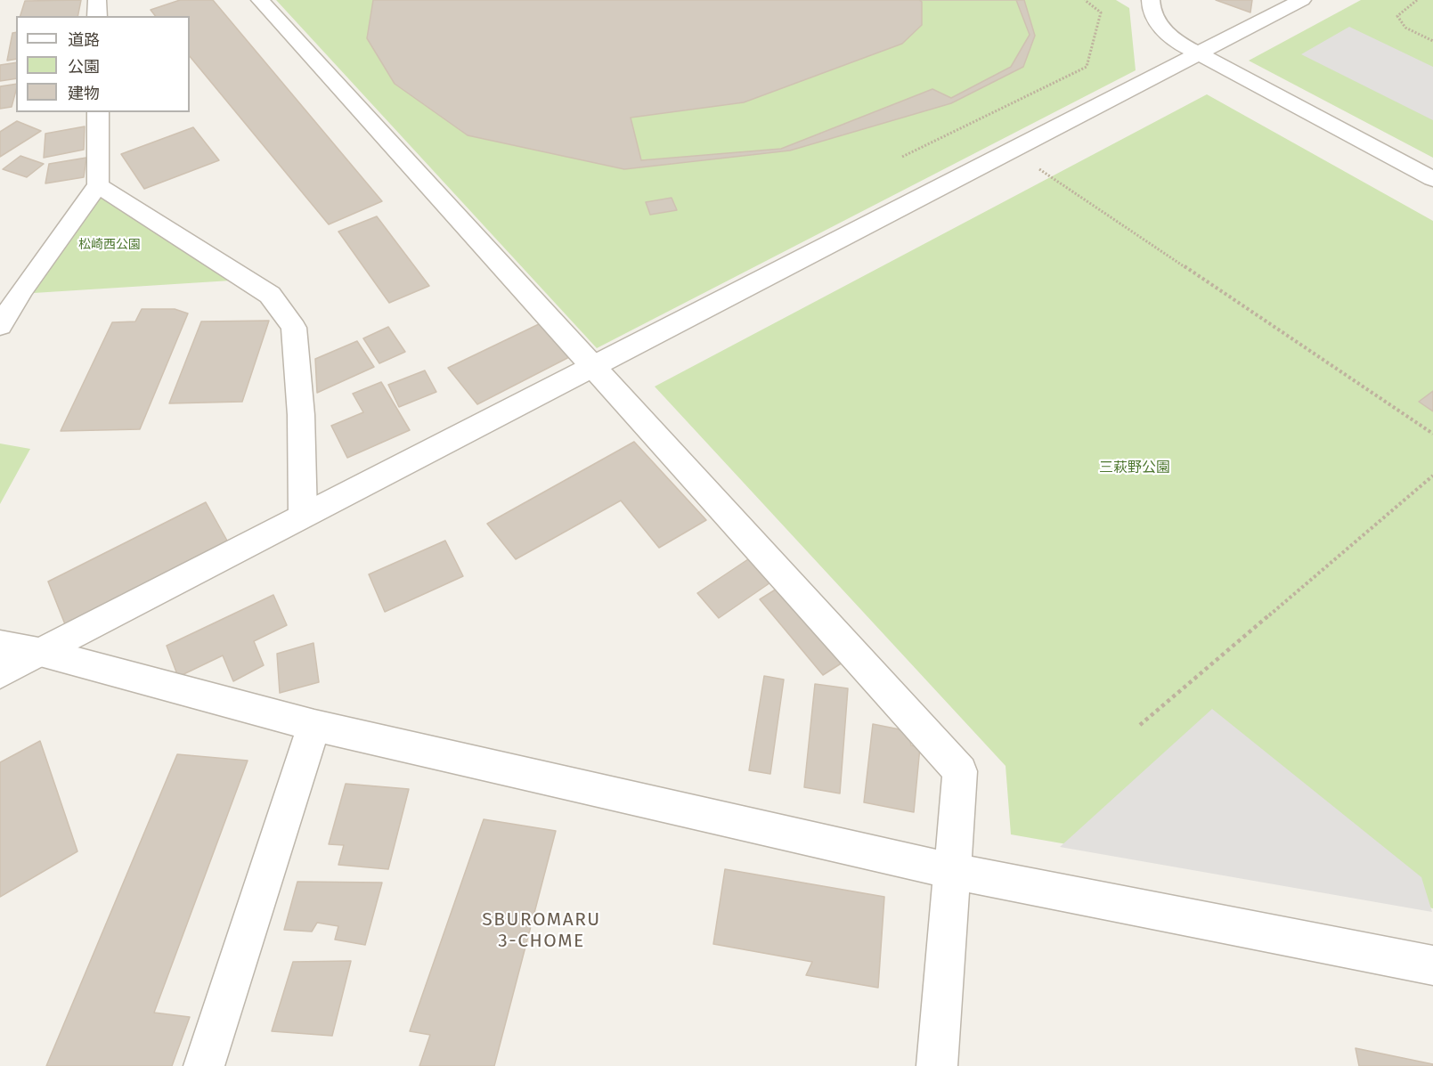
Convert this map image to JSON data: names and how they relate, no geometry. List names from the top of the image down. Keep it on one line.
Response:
{"districts":["SBUROMARU 3-CHOME"],"parks":["松崎西公園","三萩野公園"],"legend":["道路","公園","建物"]}
